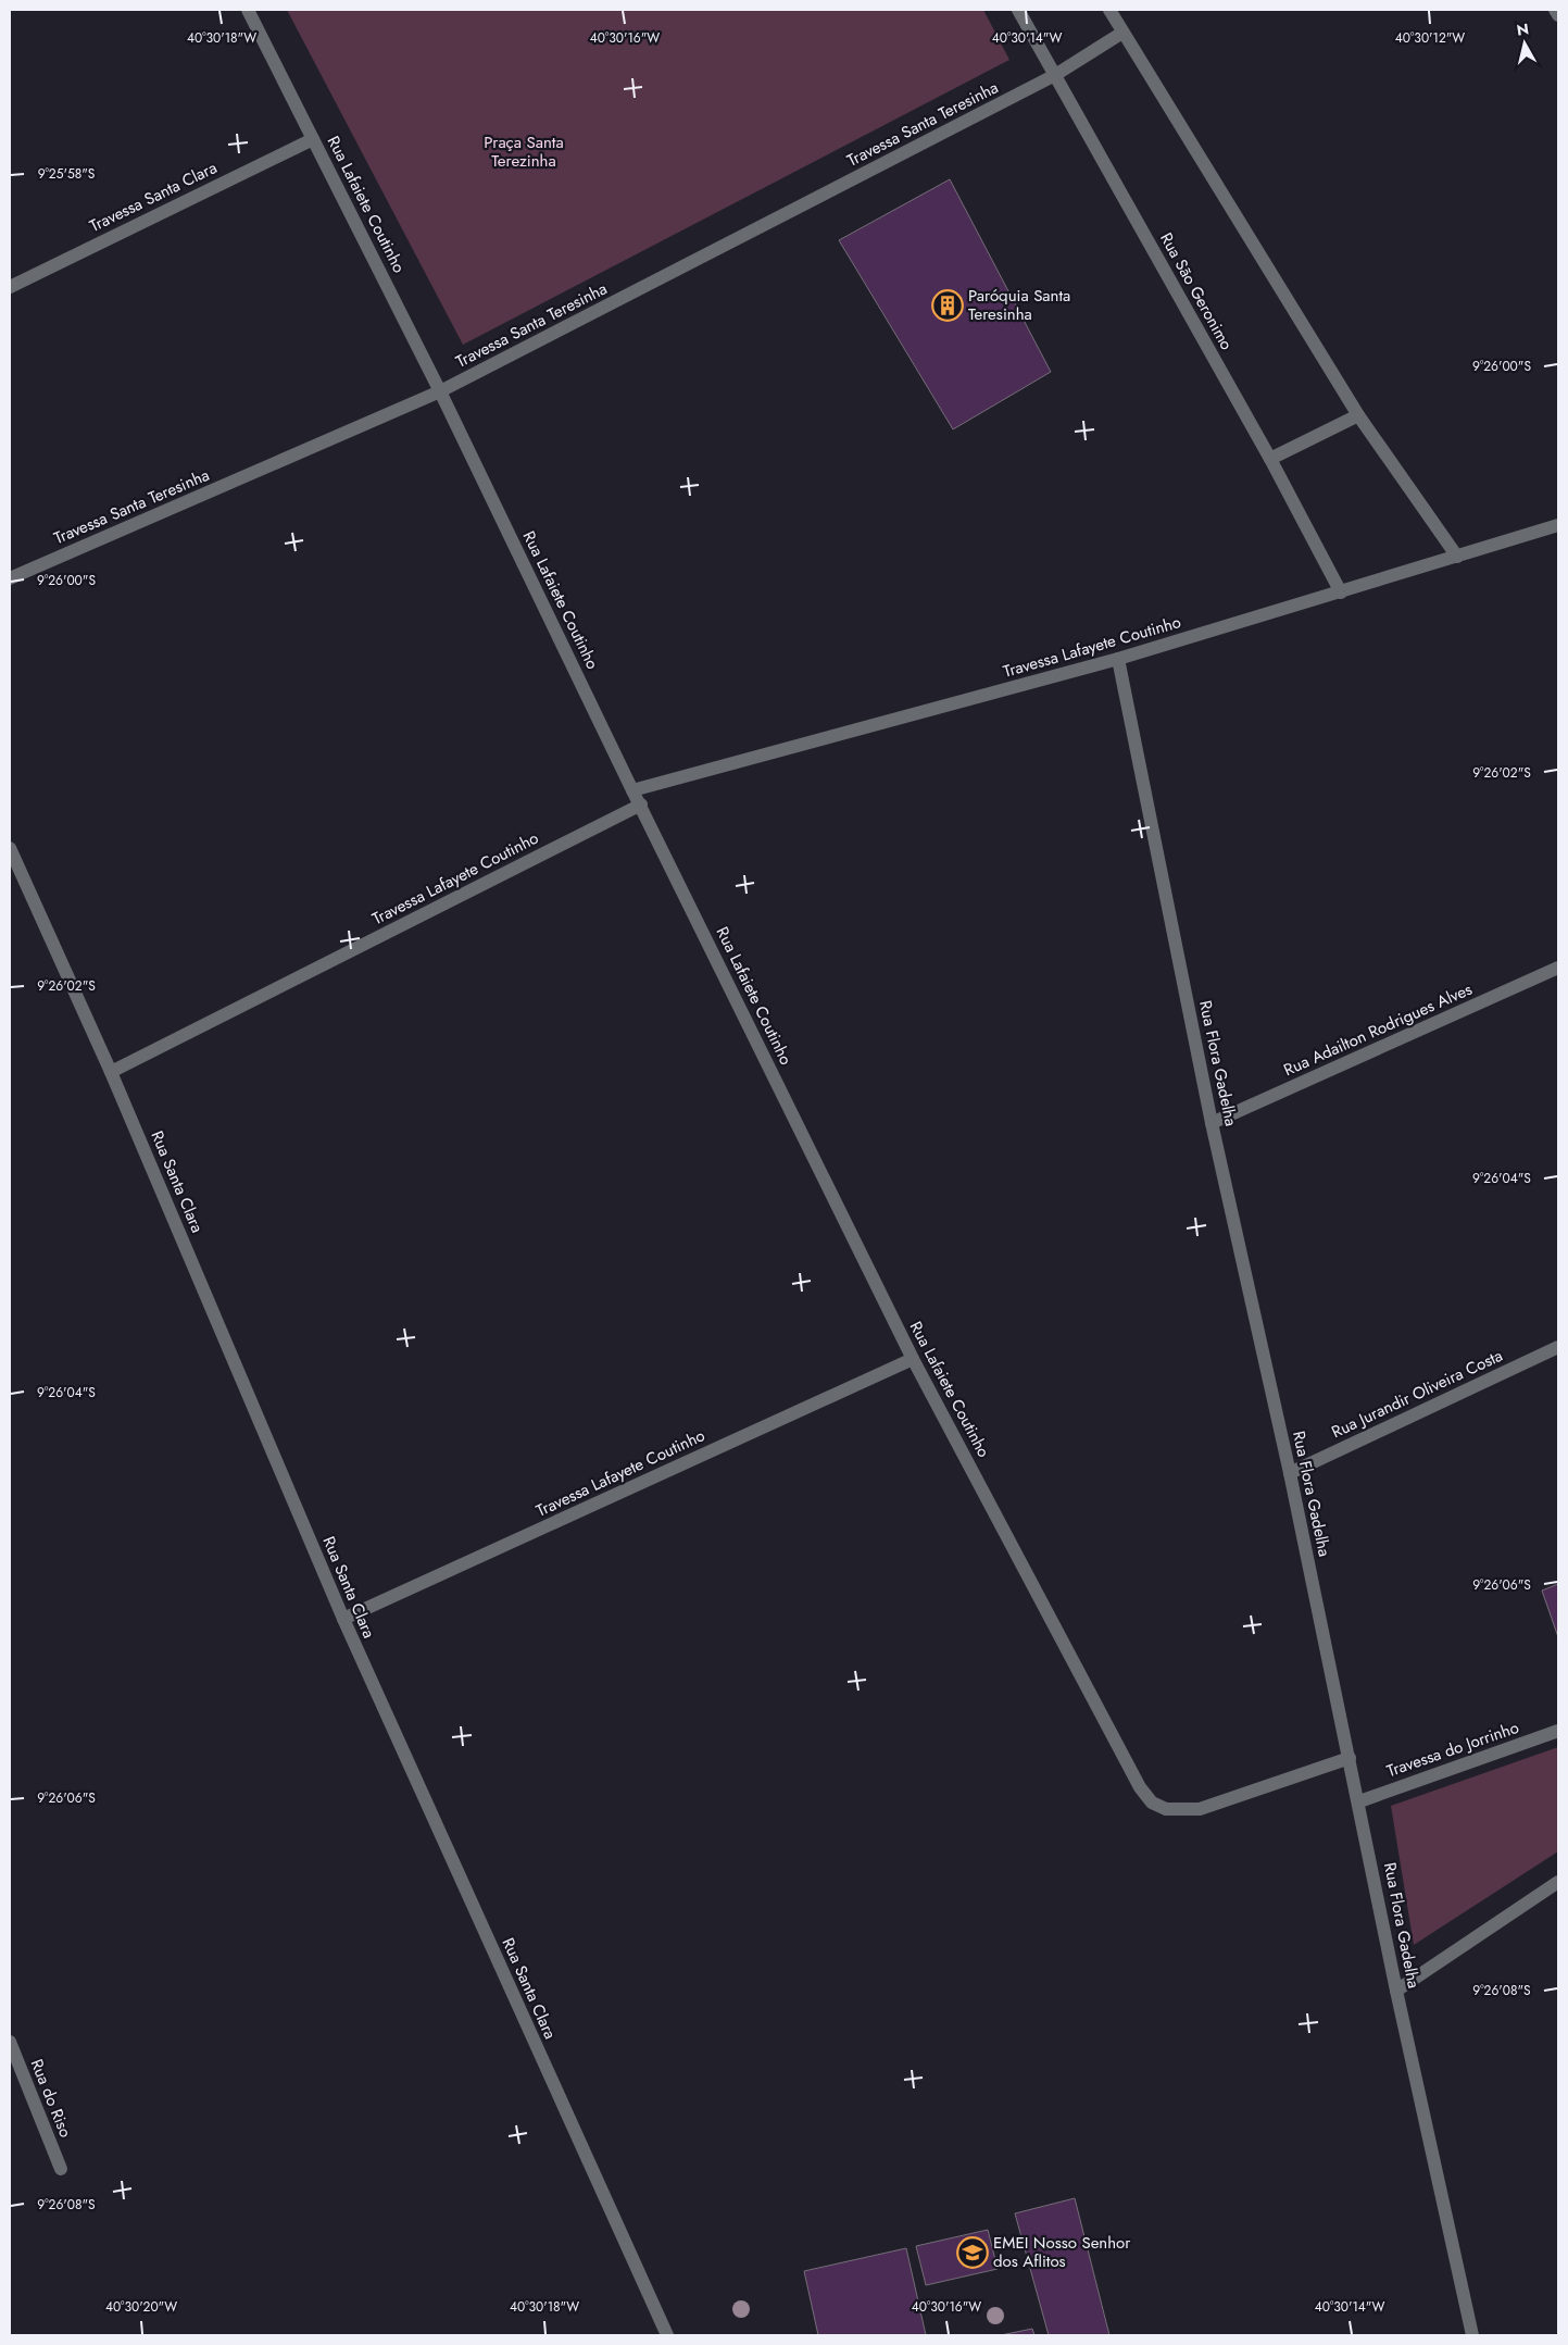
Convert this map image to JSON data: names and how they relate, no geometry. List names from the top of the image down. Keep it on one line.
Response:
{"streets":{"street":["Travessa Santa Teresinha","Travessa Santa Clara","Rua Lafaiete Coutinho","Rua São Geronimo","Travessa Lafayete Coutinho","Rua Adailton Rodrigues Alves","Rua Flora Gadelha","Rua Santa Clara","Rua Jurandir Oliveira Costa","Travessa do Jorrinho","Rua do Riso"]},"crossings":[["Travessa Santa Teresinha","Rua Lafaiete Coutinho"],["Travessa Santa Teresinha","Rua São Geronimo"],["Travessa Santa Clara","Rua Lafaiete Coutinho"],["Rua Lafaiete Coutinho","Travessa Lafayete Coutinho"],["Rua Lafaiete Coutinho","Rua Flora Gadelha"],["Rua São Geronimo","Travessa Lafayete Coutinho"],["Travessa Lafayete Coutinho","Rua Flora Gadelha"],["Travessa Lafayete Coutinho","Rua Santa Clara"],["Rua Adailton Rodrigues Alves","Rua Flora Gadelha"],["Rua Flora Gadelha","Rua Jurandir Oliveira Costa"],["Rua Flora Gadelha","Travessa do Jorrinho"]],"parks":["Praça Santa Terezinha"],"places":{"building":["Paróquia Santa Teresinha"],"school or university":["EMEI Nosso Senhor dos Aflitos"]},"north":"top","coordinates":["40°30'18\"W","40°30'16\"W","40°30'14\"W","40°30'12\"W","9°25'58\"S","9°26'00\"S","9°26'02\"S","9°26'04\"S","9°26'06\"S","9°26'08\"S","40°30'20\"W"]}
